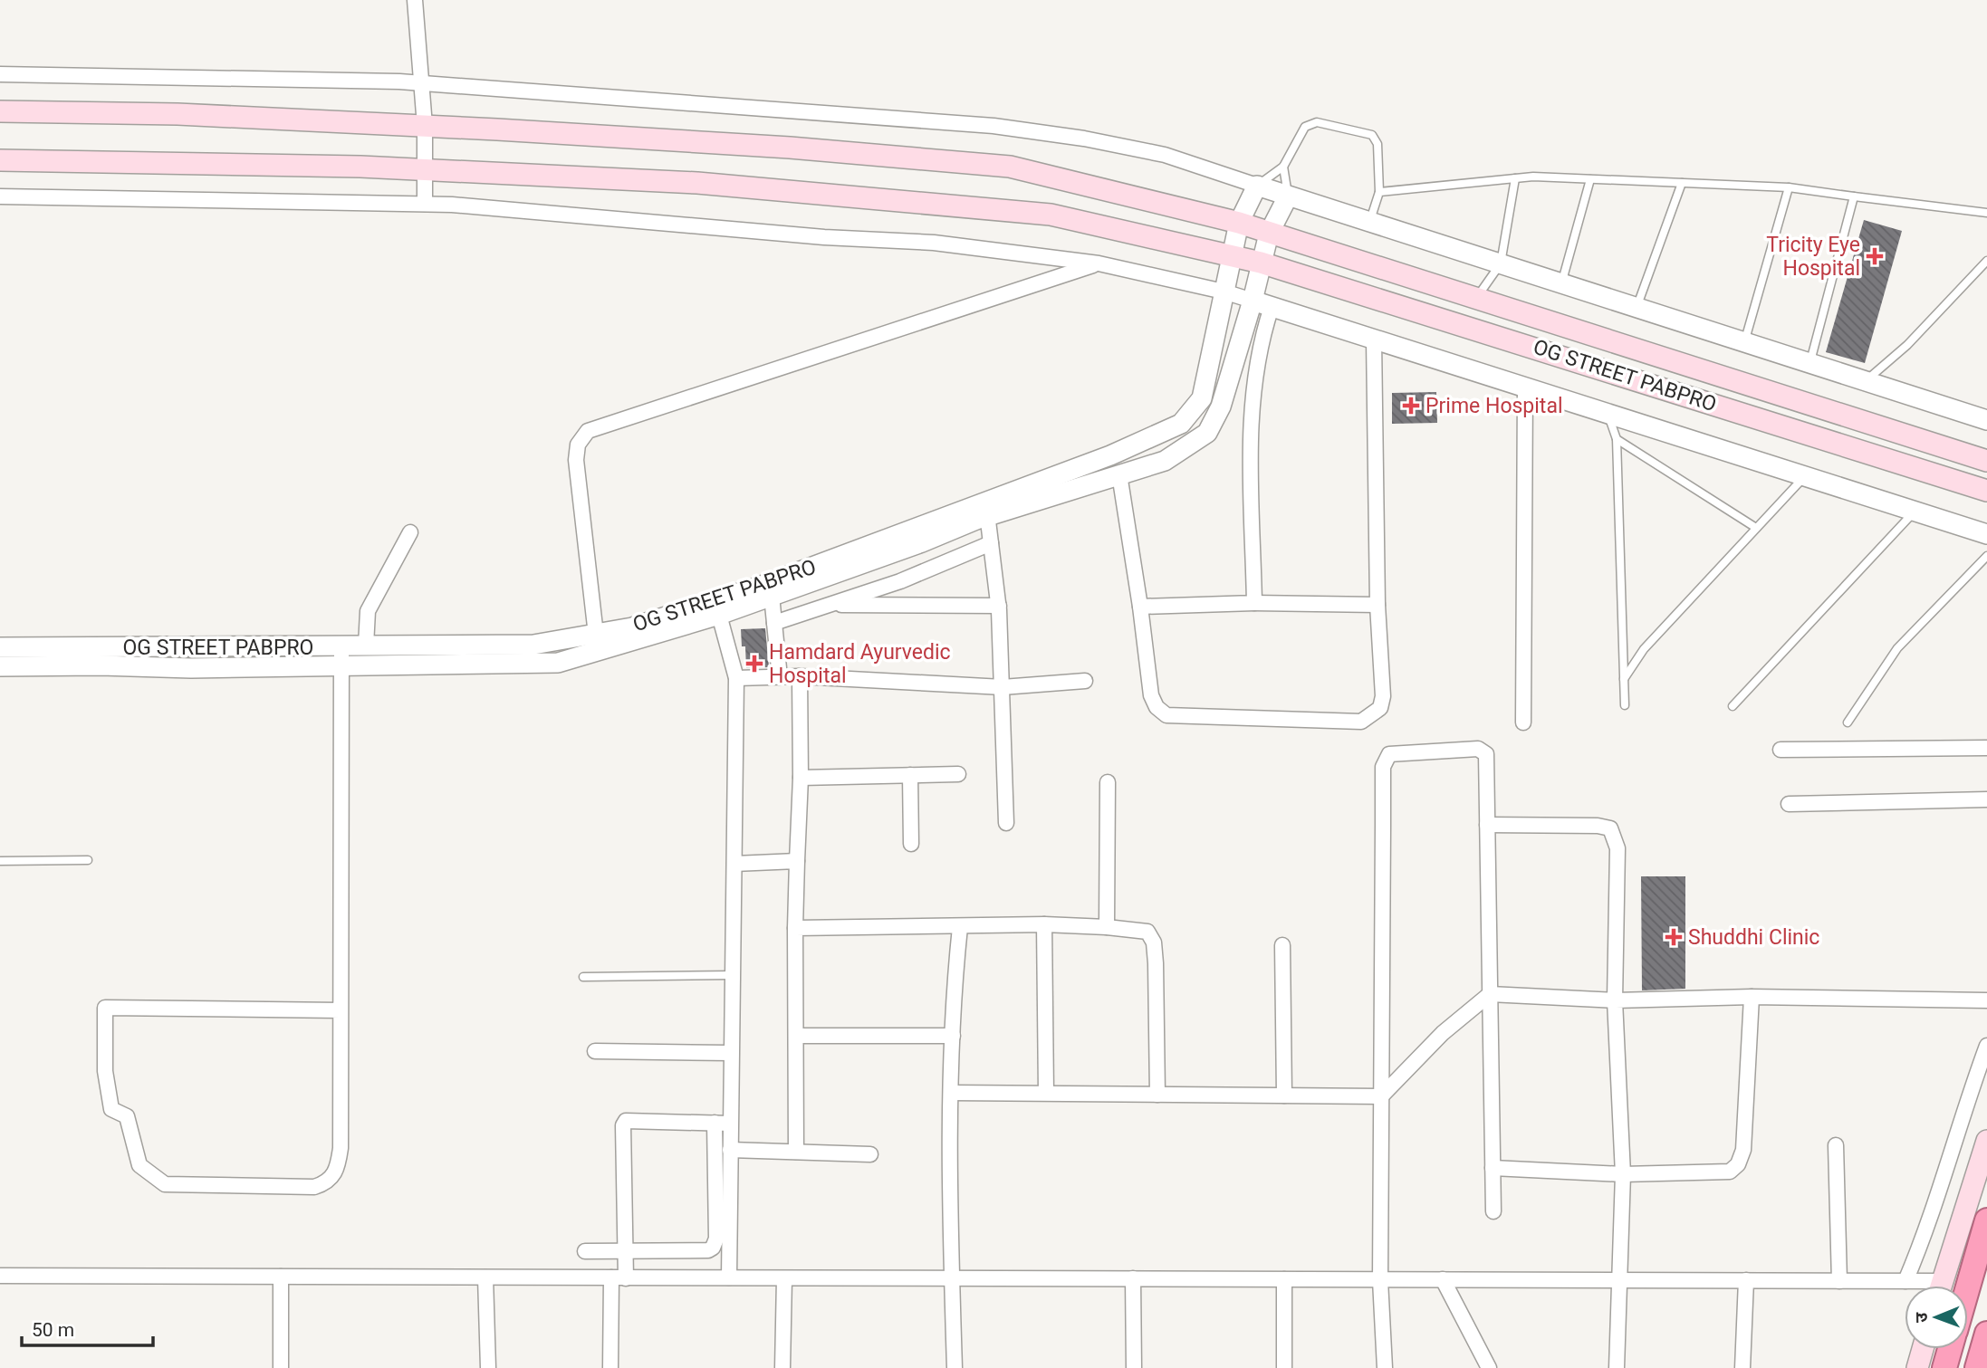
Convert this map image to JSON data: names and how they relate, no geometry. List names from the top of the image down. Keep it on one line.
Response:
{"streets":{"main road":["OG STREET PABPRO"]},"places":{"health":["Tricity Eye Hospital","Prime Hospital","Hamdard Ayurvedic Hospital","Shuddhi Clinic"]},"scale_bar":"50 m","north":"left"}
